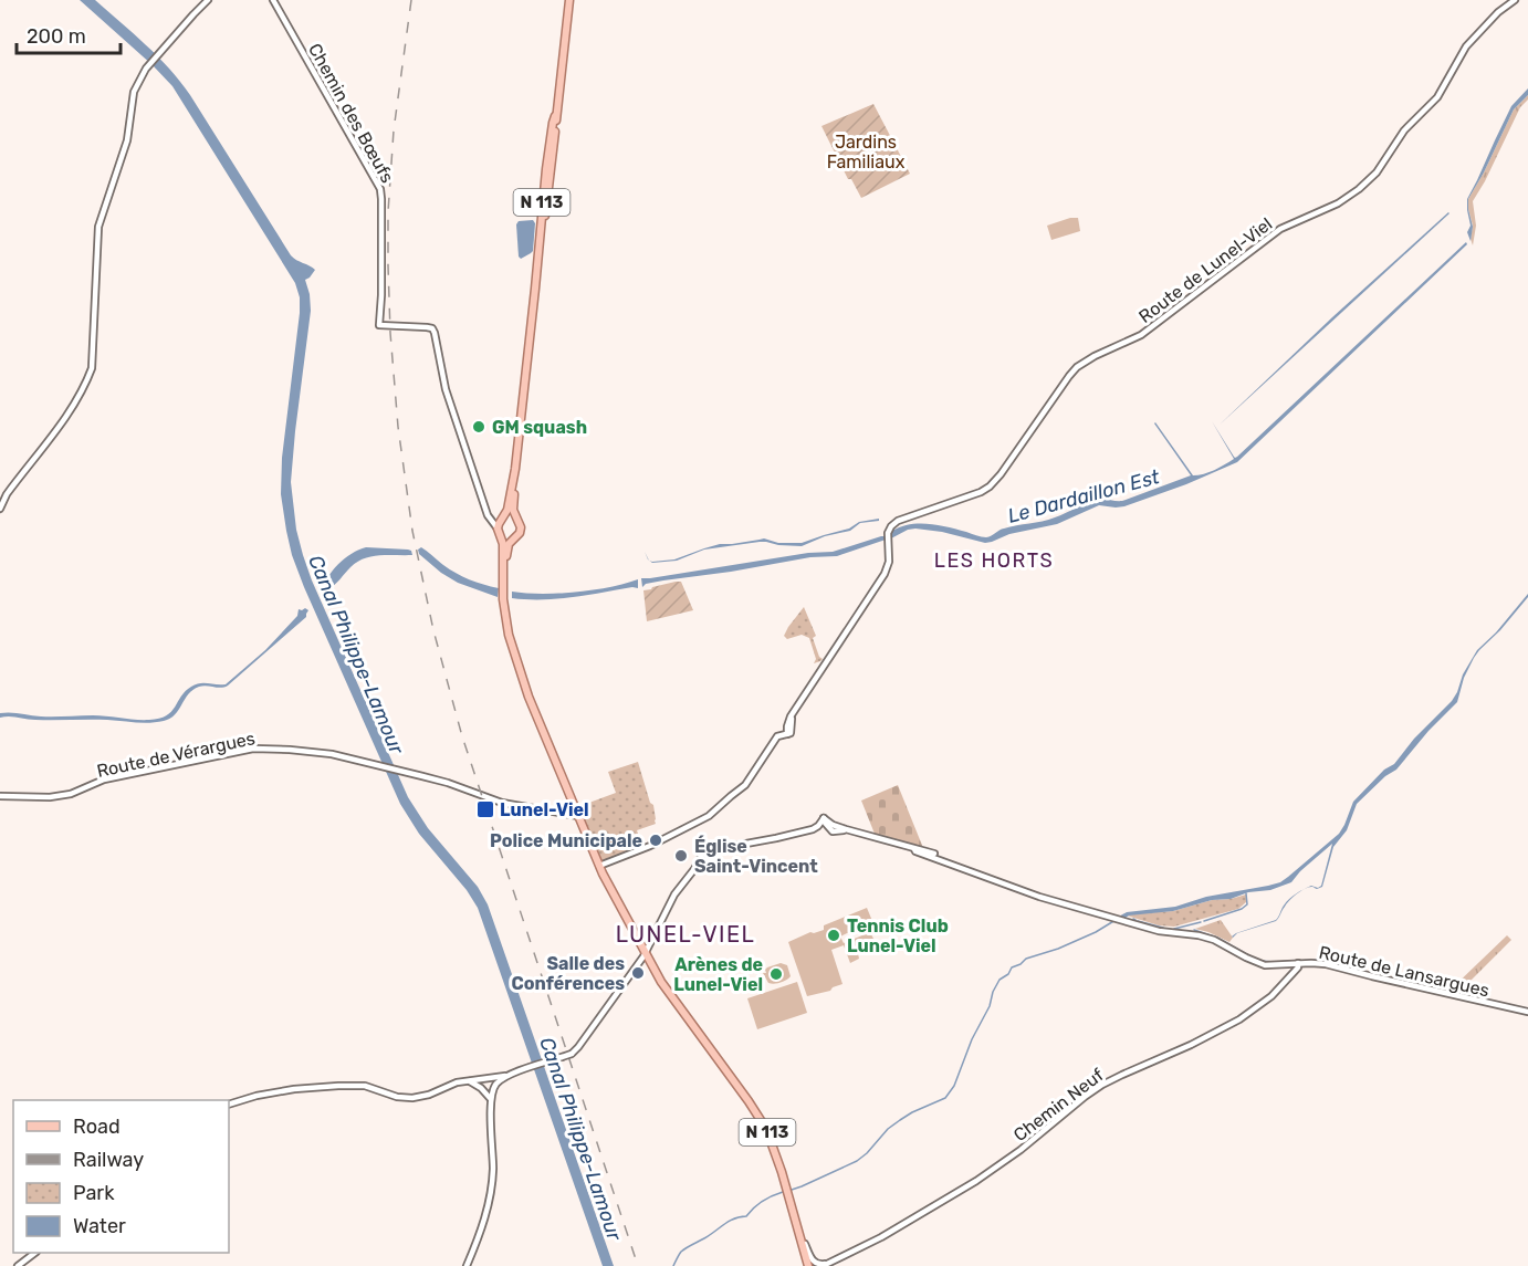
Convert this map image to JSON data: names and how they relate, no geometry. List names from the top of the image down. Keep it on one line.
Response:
{"streets":{"main road":["N 113"],"street":["Chemin des Bœufs","Route de Lunel-Viel","Route de Vérargues","Route de Lansargues","Chemin Neuf"]},"crossings":[["N 113","Route de Lunel-Viel"],["N 113","Route de Vérargues"],["N 113","Route de Lansargues"],["Route de Lansargues","Chemin Neuf"]],"districts":["LES HORTS","LUNEL-VIEL"],"water":["Le Dardaillon Est","Canal Philippe-Lamour"],"parks":["Jardins Familiaux"],"places":{"other":["GM squash","Police Municipale","Église Saint-Vincent","Tennis Club Lunel-Viel","Salle des Conférences","Arènes de Lunel-Viel"],"transit":["Lunel-Viel"]},"legend":["Road","Railway","Park","Water"],"scale_bar":"200 m"}
